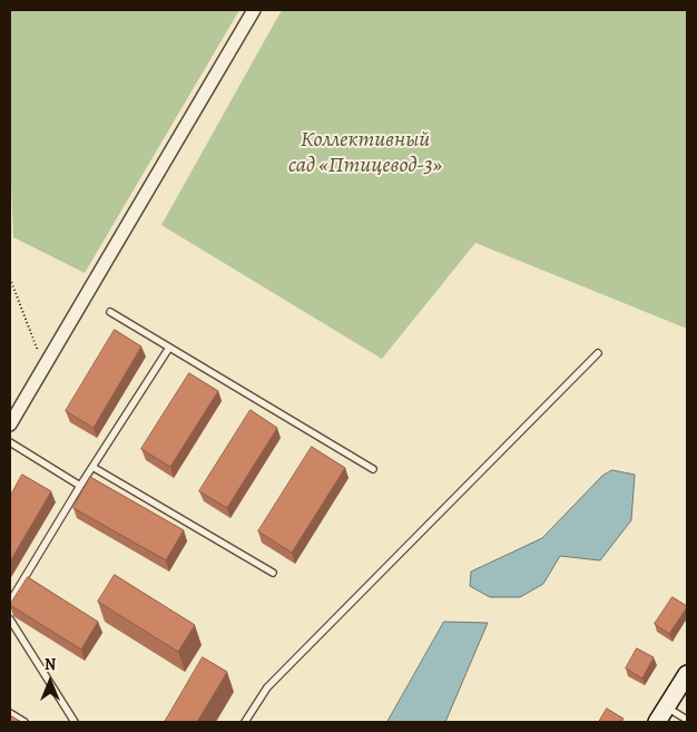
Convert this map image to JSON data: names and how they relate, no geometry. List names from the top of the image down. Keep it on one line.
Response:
{"parks":["Коллективный сад «Птицевод-3»"],"north":"top"}
